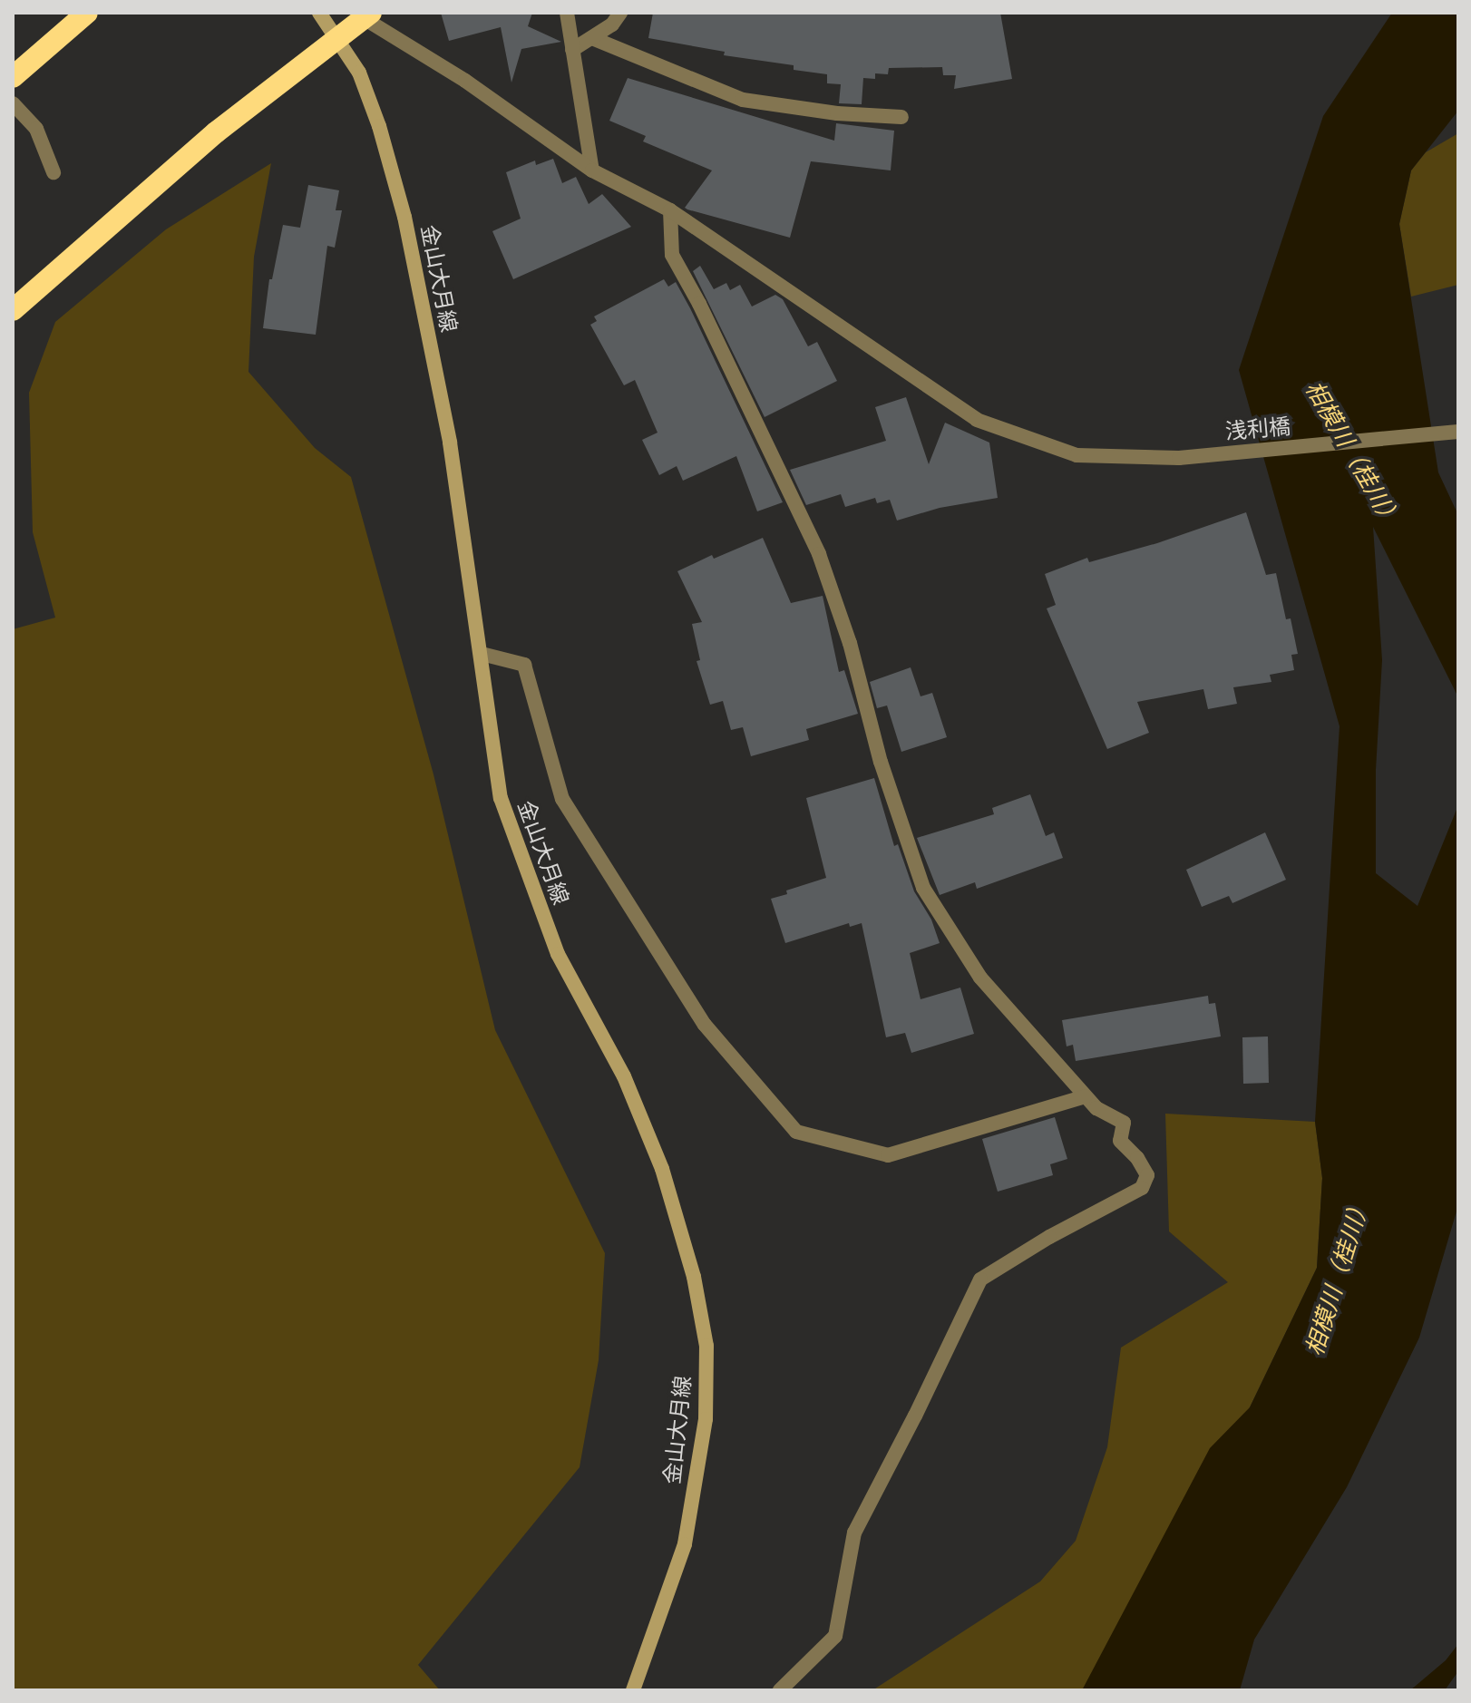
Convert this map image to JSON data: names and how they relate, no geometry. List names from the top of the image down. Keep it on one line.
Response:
{"streets":{"main road":["金山大月線"],"street":["浅利橋"]},"water":["相模川（桂川）"]}
